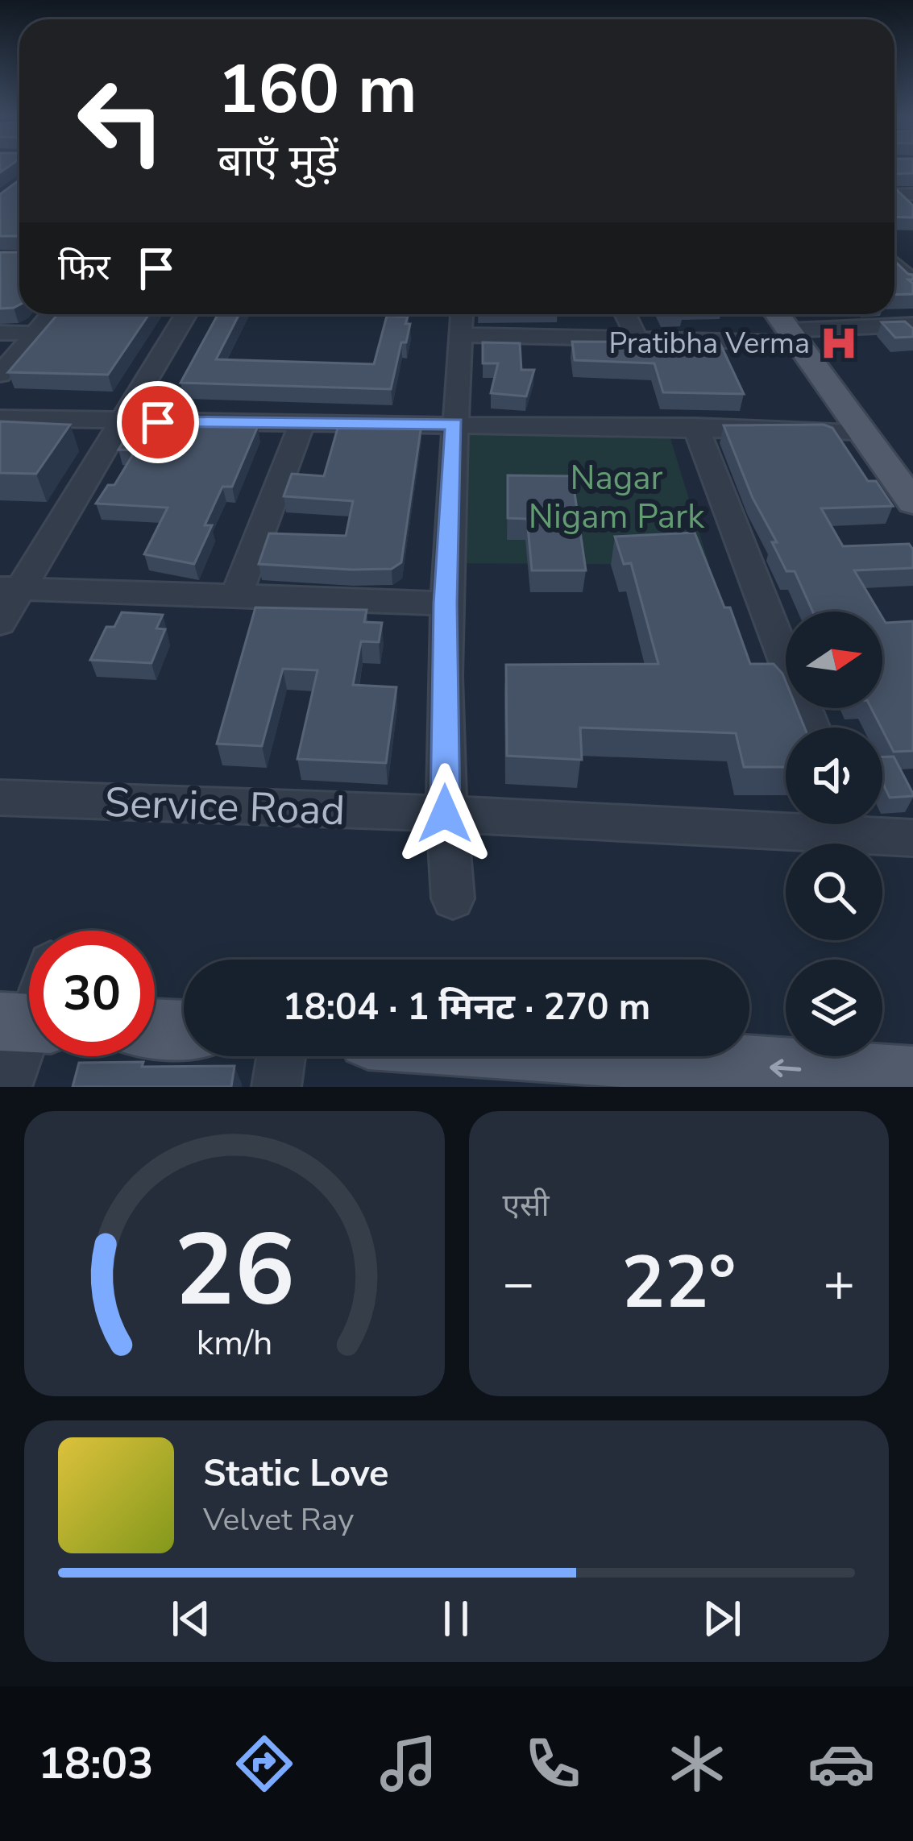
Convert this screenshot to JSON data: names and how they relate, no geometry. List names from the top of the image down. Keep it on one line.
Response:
{"streets":{"street":["Service Road"]},"parks":["Nagar Nigam Park"],"places":{"hospital":["Pratibha Verma"]},"north":"right","page":{"turn":["160 m","बाएँ मुड़ें"],"then":"फिर","limit":"30","trip":"18:04 · 1 मिनट · 270 m","tile":"एसी","heat":["−","22°","+"],"song":["Static Love","Velvet Ray"],"tabs":"18:03","gauge":["26","km/h"]}}
